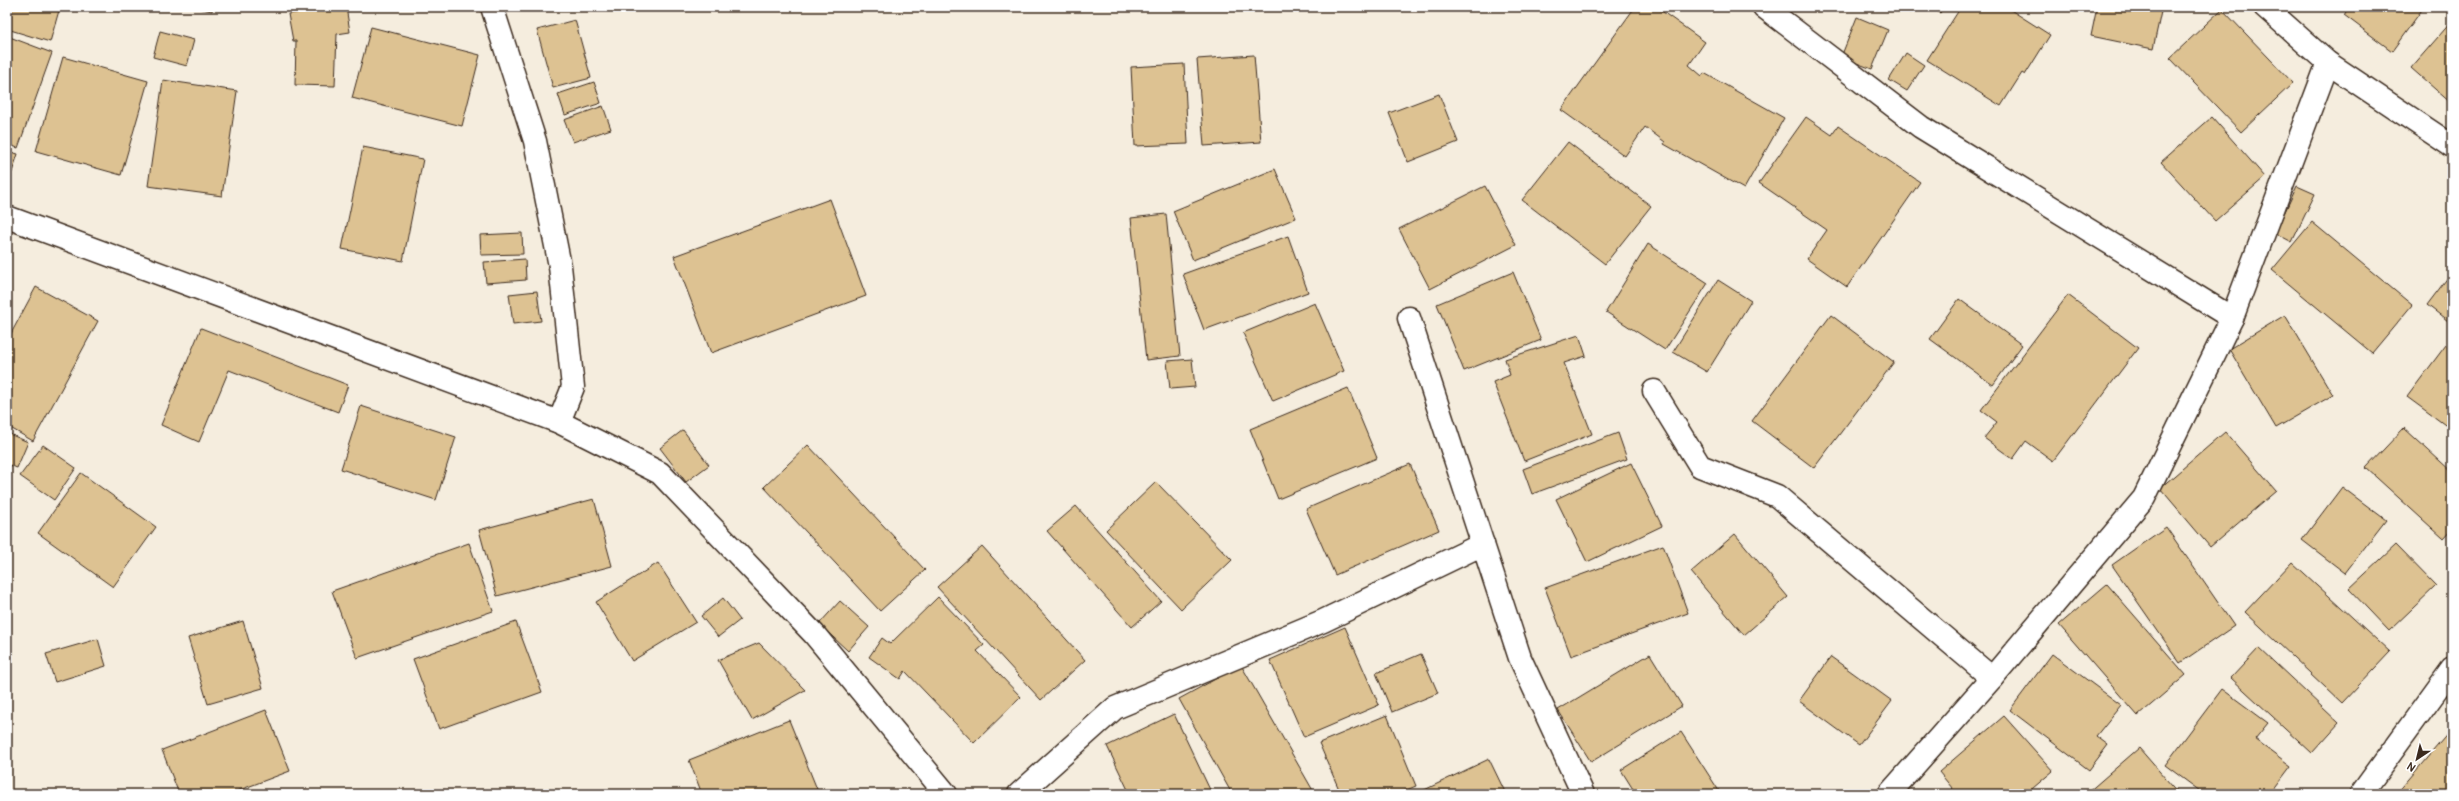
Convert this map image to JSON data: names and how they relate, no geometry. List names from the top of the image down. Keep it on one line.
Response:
{"north":"bottom left"}
